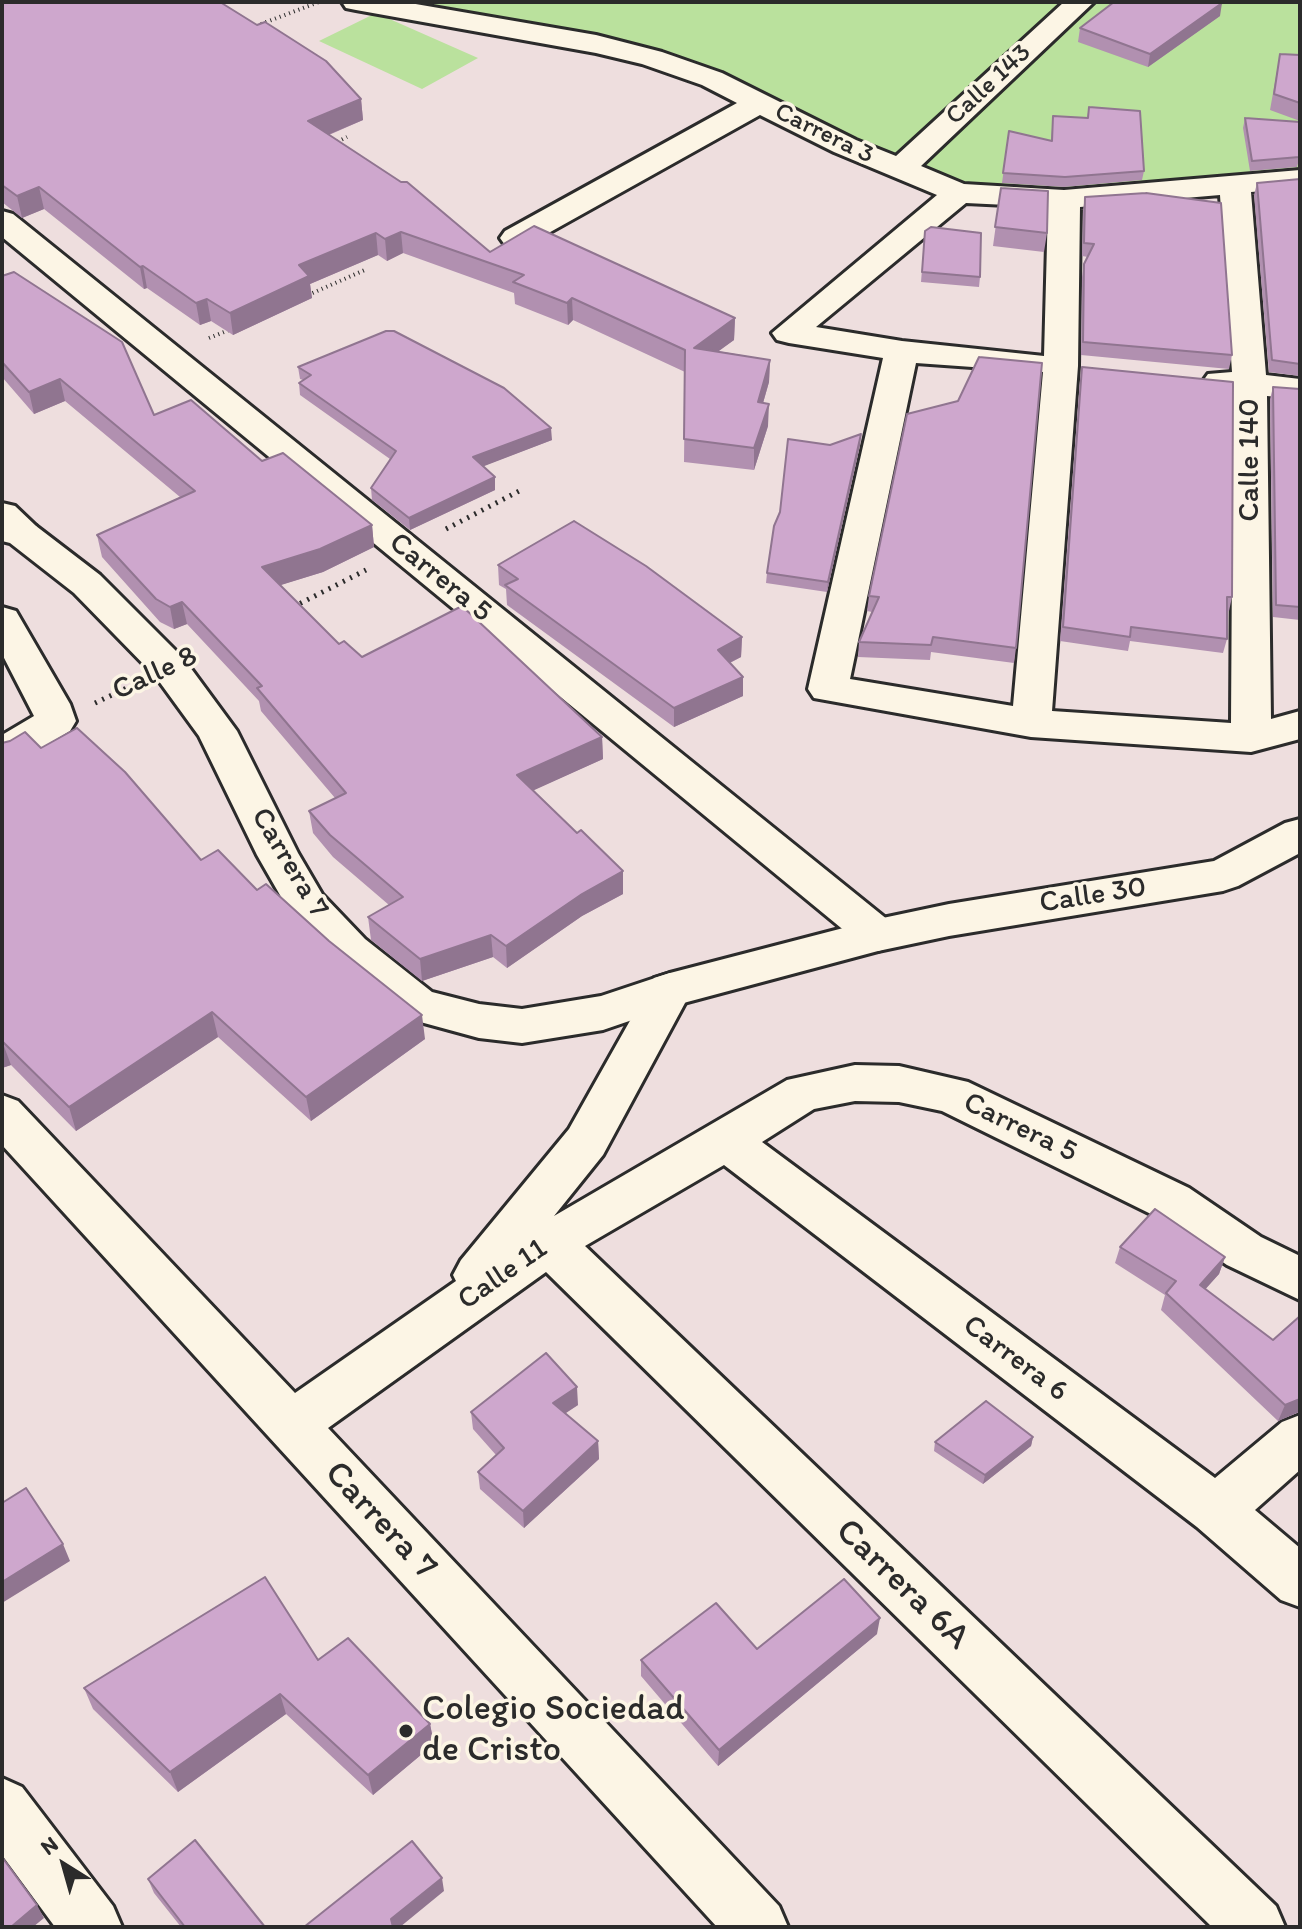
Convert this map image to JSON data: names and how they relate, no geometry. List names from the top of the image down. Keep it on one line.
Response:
{"streets":{"street":["Calle 143","Carrera 3","Calle 140","Carrera 5","Carrera 7","Calle 30","Calle 11","Carrera 6","Carrera 6A"],"path":["Calle 8"]},"crossings":[["Calle 143","Carrera 3"],["Carrera 3","Calle 140"],["Carrera 5","Carrera 7"],["Carrera 5","Calle 30"],["Carrera 5","Calle 11"],["Carrera 5","Carrera 6"],["Calle 8","Carrera 7"],["Carrera 7","Calle 30"],["Carrera 7","Calle 11"],["Calle 11","Carrera 6"],["Calle 11","Carrera 6A"]],"places":["Colegio Sociedad de Cristo"],"north":"top left"}
